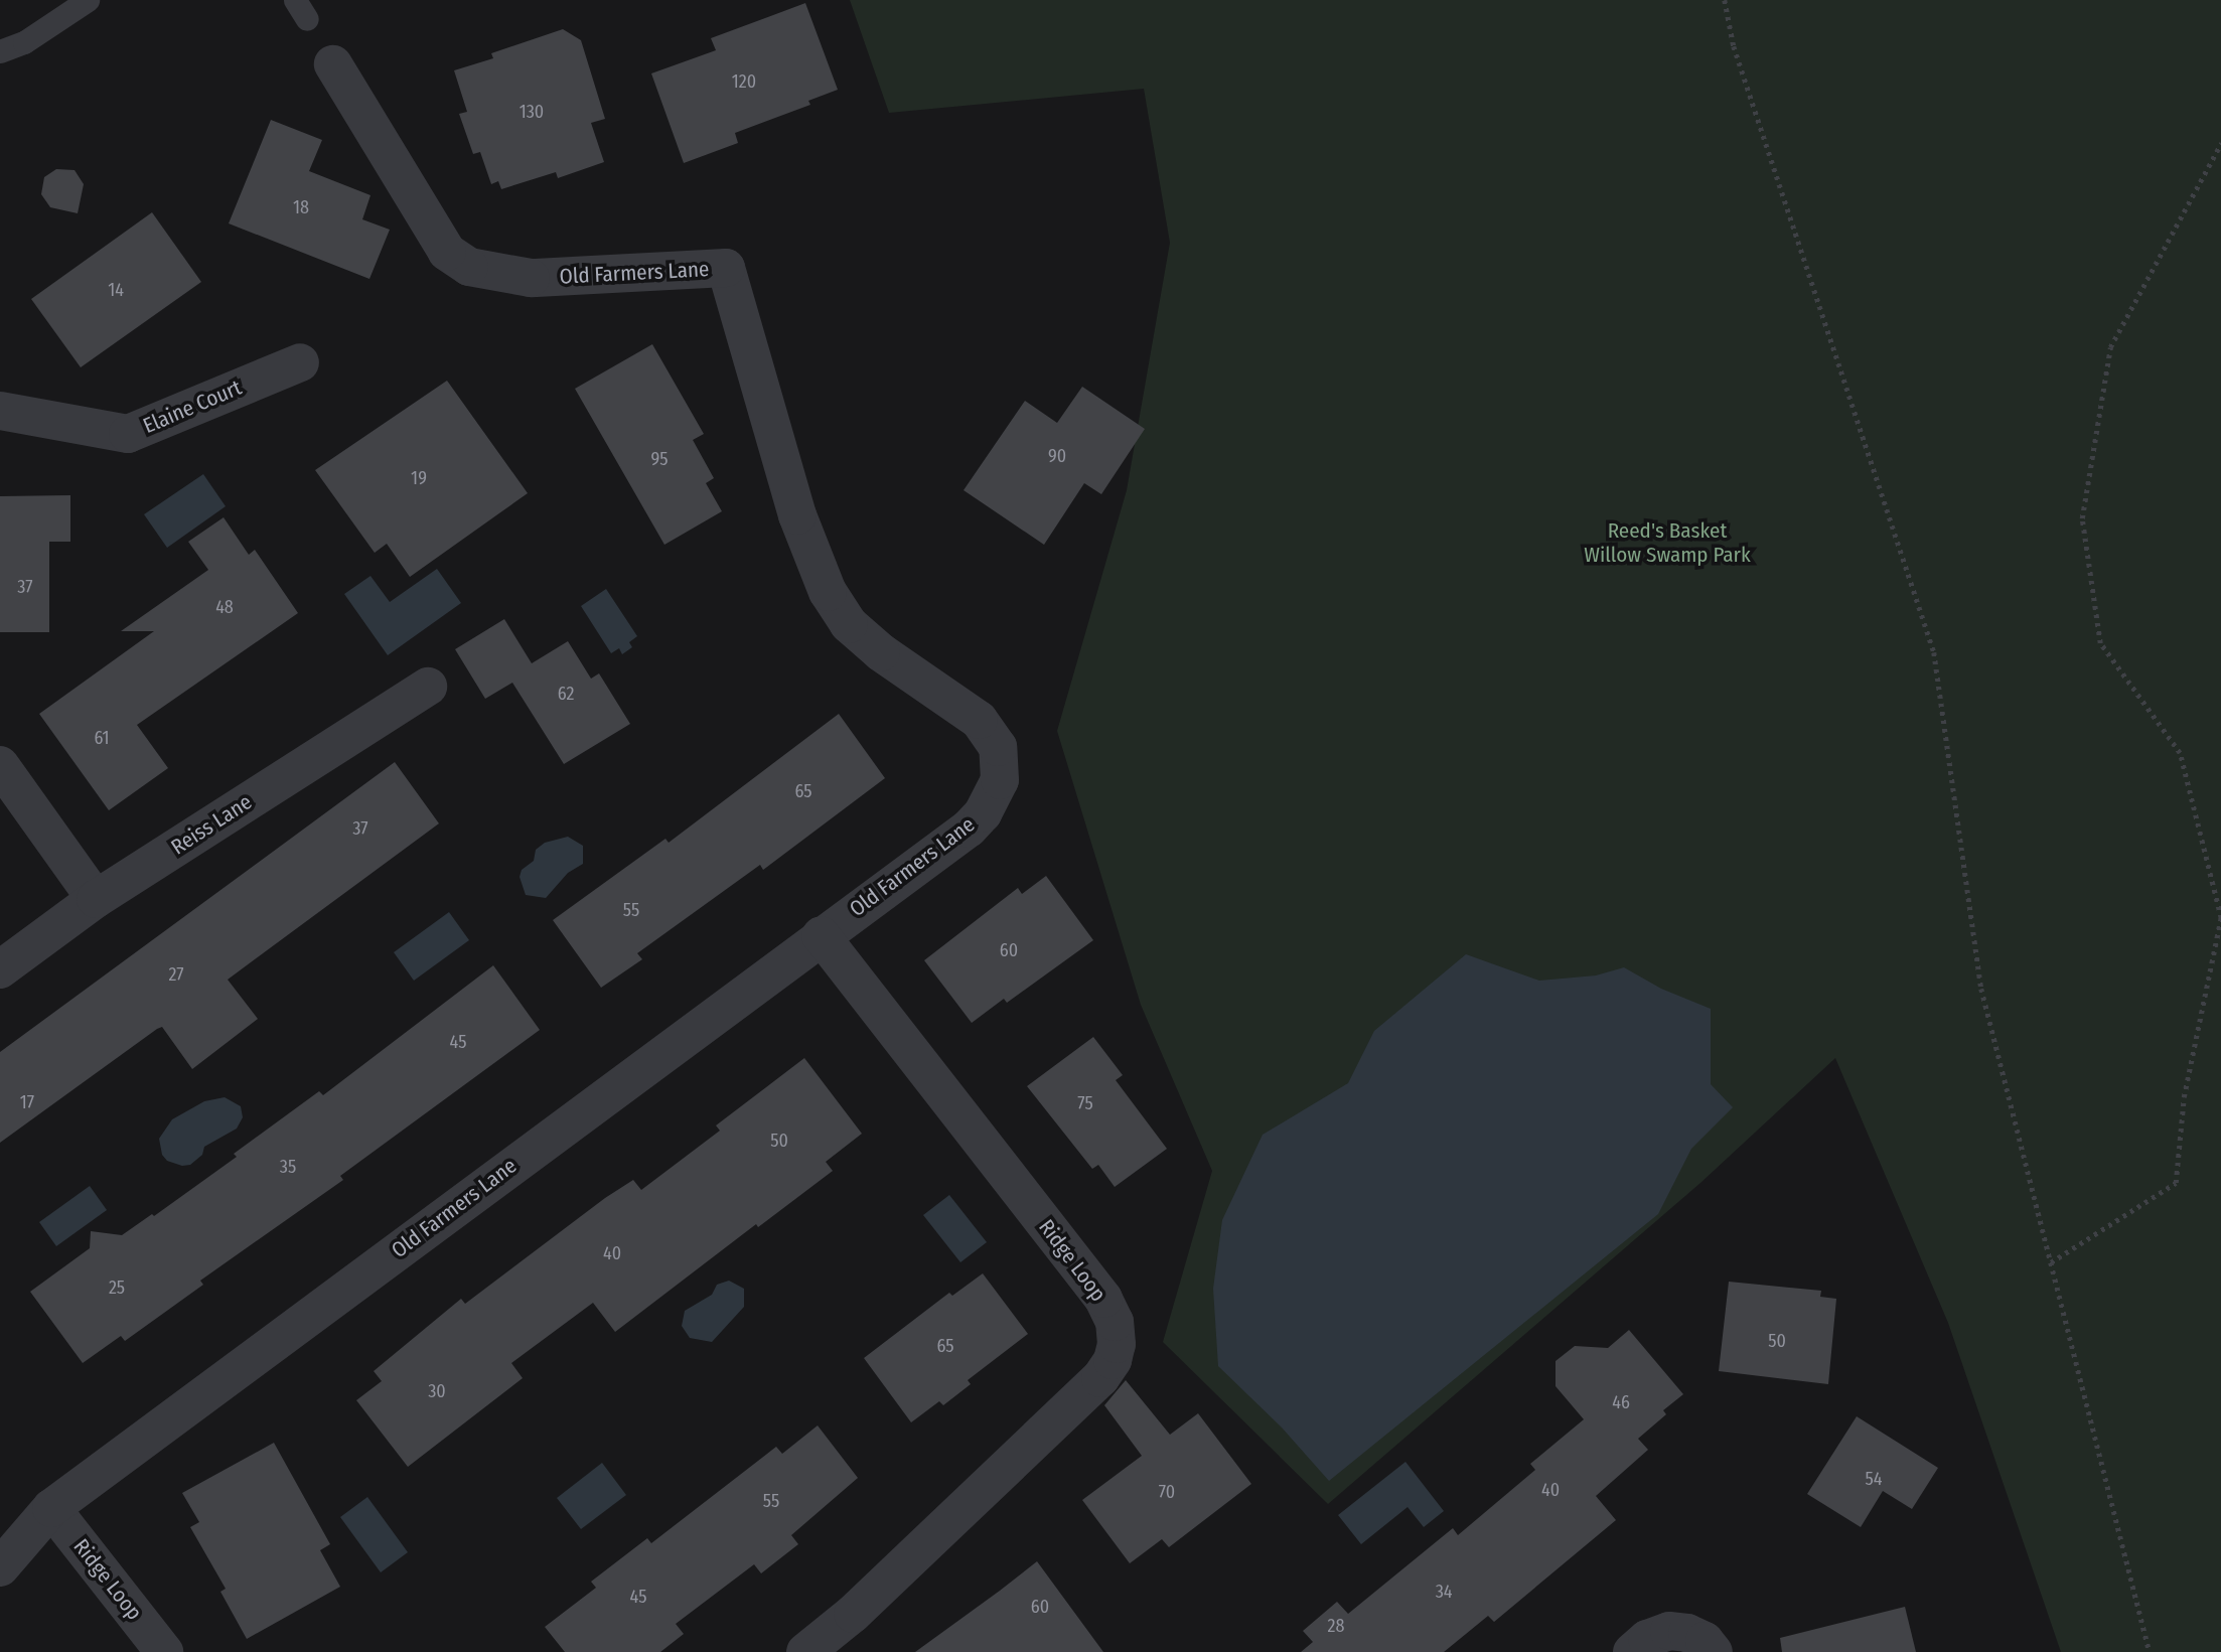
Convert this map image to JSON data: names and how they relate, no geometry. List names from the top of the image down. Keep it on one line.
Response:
{"streets":{"street":["Old Farmers Lane","Elaine Court","Reiss Lane","Ridge Loop"]},"crossings":[["Old Farmers Lane","Ridge Loop"]],"parks":["Reed's Basket Willow Swamp Park"],"house_numbers":["120","130","18","14","90","95","19","37","48","62","61","65","37","55","60","27","45","17","75","50","35","40","25","50","65","30","46","54","40","70","55","34","45","60","28"]}
